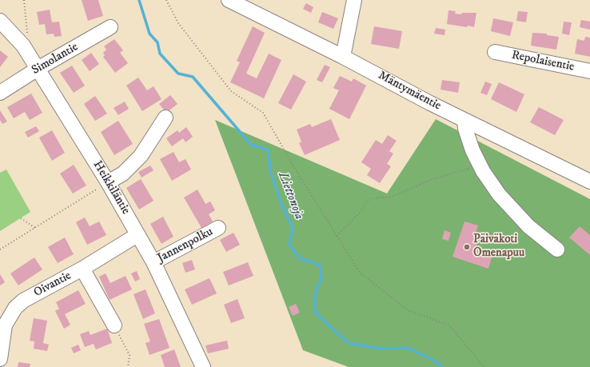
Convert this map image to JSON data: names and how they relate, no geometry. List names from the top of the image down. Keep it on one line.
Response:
{"streets":{"street":["Simolantie","Repolaisentie","Mäntymäentie","Heikkiläntie","Jannenpolku","Oivantie"]},"crossings":[["Simolantie","Heikkiläntie"],["Heikkiläntie","Jannenpolku"],["Heikkiläntie","Oivantie"]],"water":["Liettonoja"],"places":["Päiväkoti Omenapuu"]}
